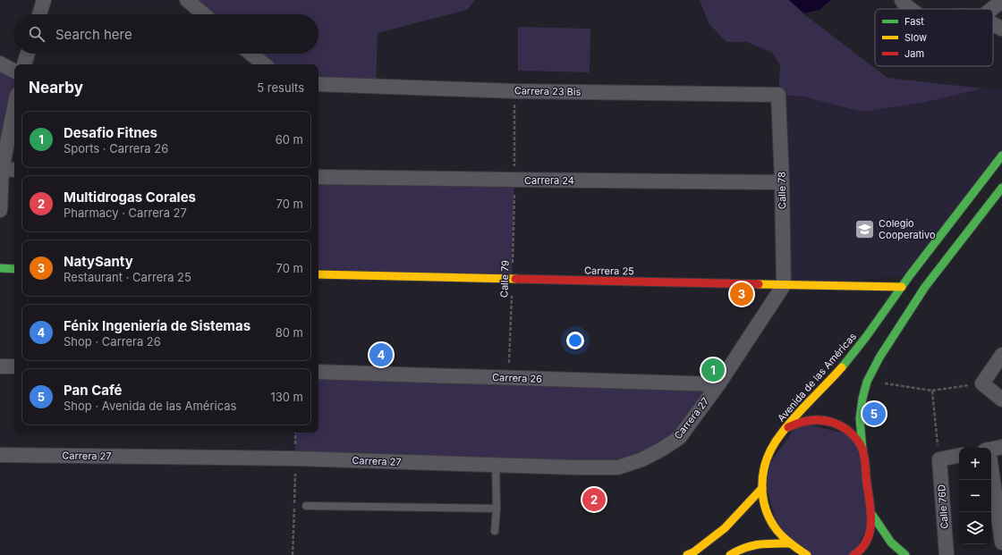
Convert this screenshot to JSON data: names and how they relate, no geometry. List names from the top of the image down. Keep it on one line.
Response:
{"streets":{"main road":["Carrera 25","Avenida de las Américas"],"street":["Carrera 23 Bis","Carrera 24","Calle 78","Carrera 26","Carrera 27","Calle 76D"],"path":["Calle 79"]},"crossings":[["Carrera 23 Bis","Calle 78"],["Carrera 23 Bis","Calle 79"],["Carrera 24","Calle 78"],["Carrera 24","Calle 79"],["Calle 78","Carrera 25"],["Calle 78","Carrera 27"],["Carrera 25","Calle 79"],["Carrera 25","Avenida de las Américas"],["Carrera 25","Carrera 27"],["Calle 79","Carrera 26"],["Carrera 26","Carrera 27"]],"places":{"school or university":["Colegio Cooperativo"]},"legend":["Fast","Slow","Jam"],"page":{"search":"Search here","heading":["Nearby","5 results"],"list":[{"mark":"1","name":"Desafio Fitnes","note":"Sports · Carrera 26","value":"60 m"},{"mark":"2","name":"Multidrogas Corales","note":"Pharmacy · Carrera 27","value":"70 m"},{"mark":"3","name":"NatySanty","note":"Restaurant · Carrera 25","value":"70 m"},{"mark":"4","name":"Fénix Ingeniería de Sistemas","note":"Shop · Carrera 26","value":"80 m"},{"mark":"5","name":"Pan Café","note":"Shop · Avenida de las Américas","value":"130 m"}],"pins":["3","4","1","5","2"],"map_buttons":["+","−"]}}
